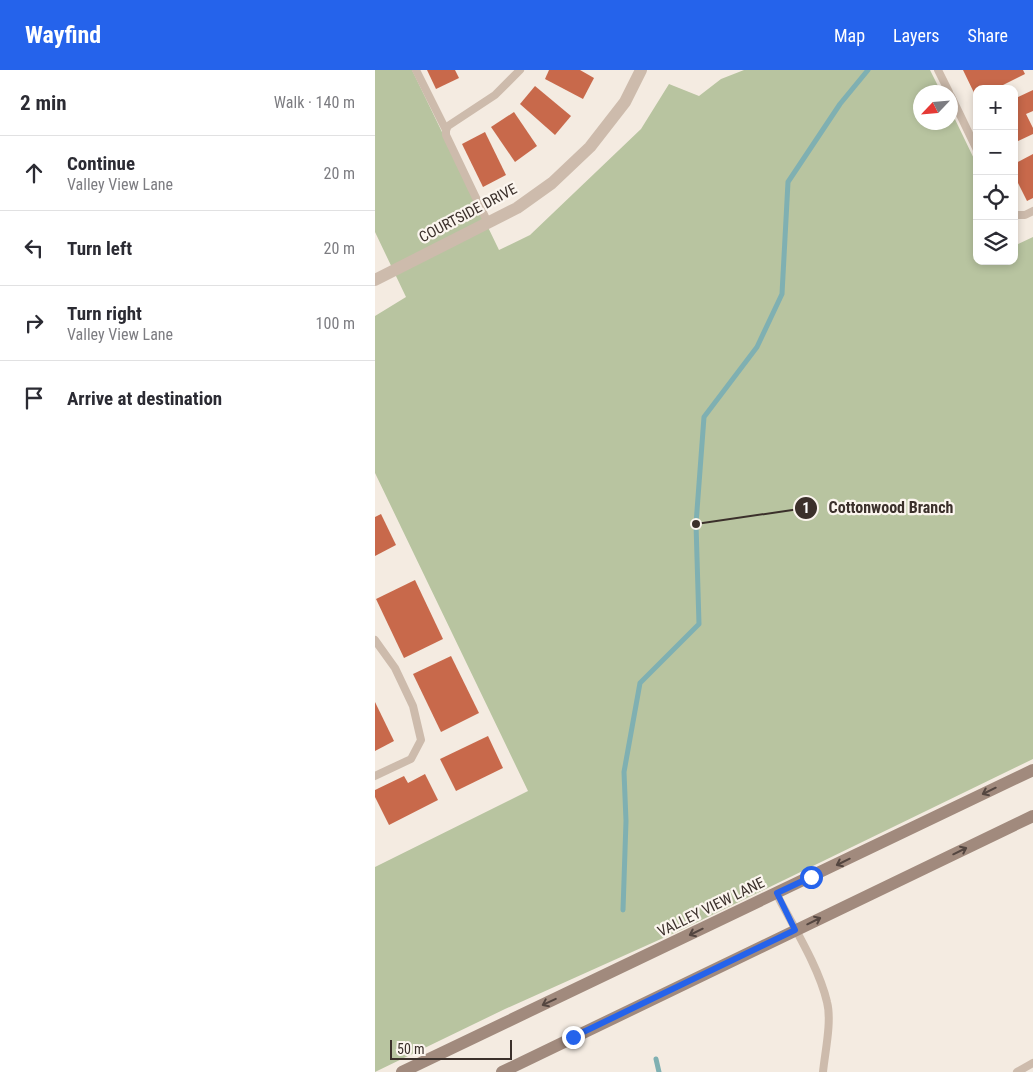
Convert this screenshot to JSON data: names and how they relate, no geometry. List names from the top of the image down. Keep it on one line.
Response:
{"streets":{"main road":["VALLEY VIEW LANE"],"street":["COURTSIDE DRIVE"]},"places":["Cottonwood Branch"],"scale_bar":"50 m","north":"bottom left","page":{"header":"Wayfind","nav":["Map","Layers","Share"],"heading":["2 min","Walk · 140 m"],"map_buttons":["+","−"],"list":[["Continue","Valley View Lane","20 m"],["Turn left","20 m"],["Turn right","Valley View Lane","100 m"],"Arrive at destination"],"scale":"50 m"}}
